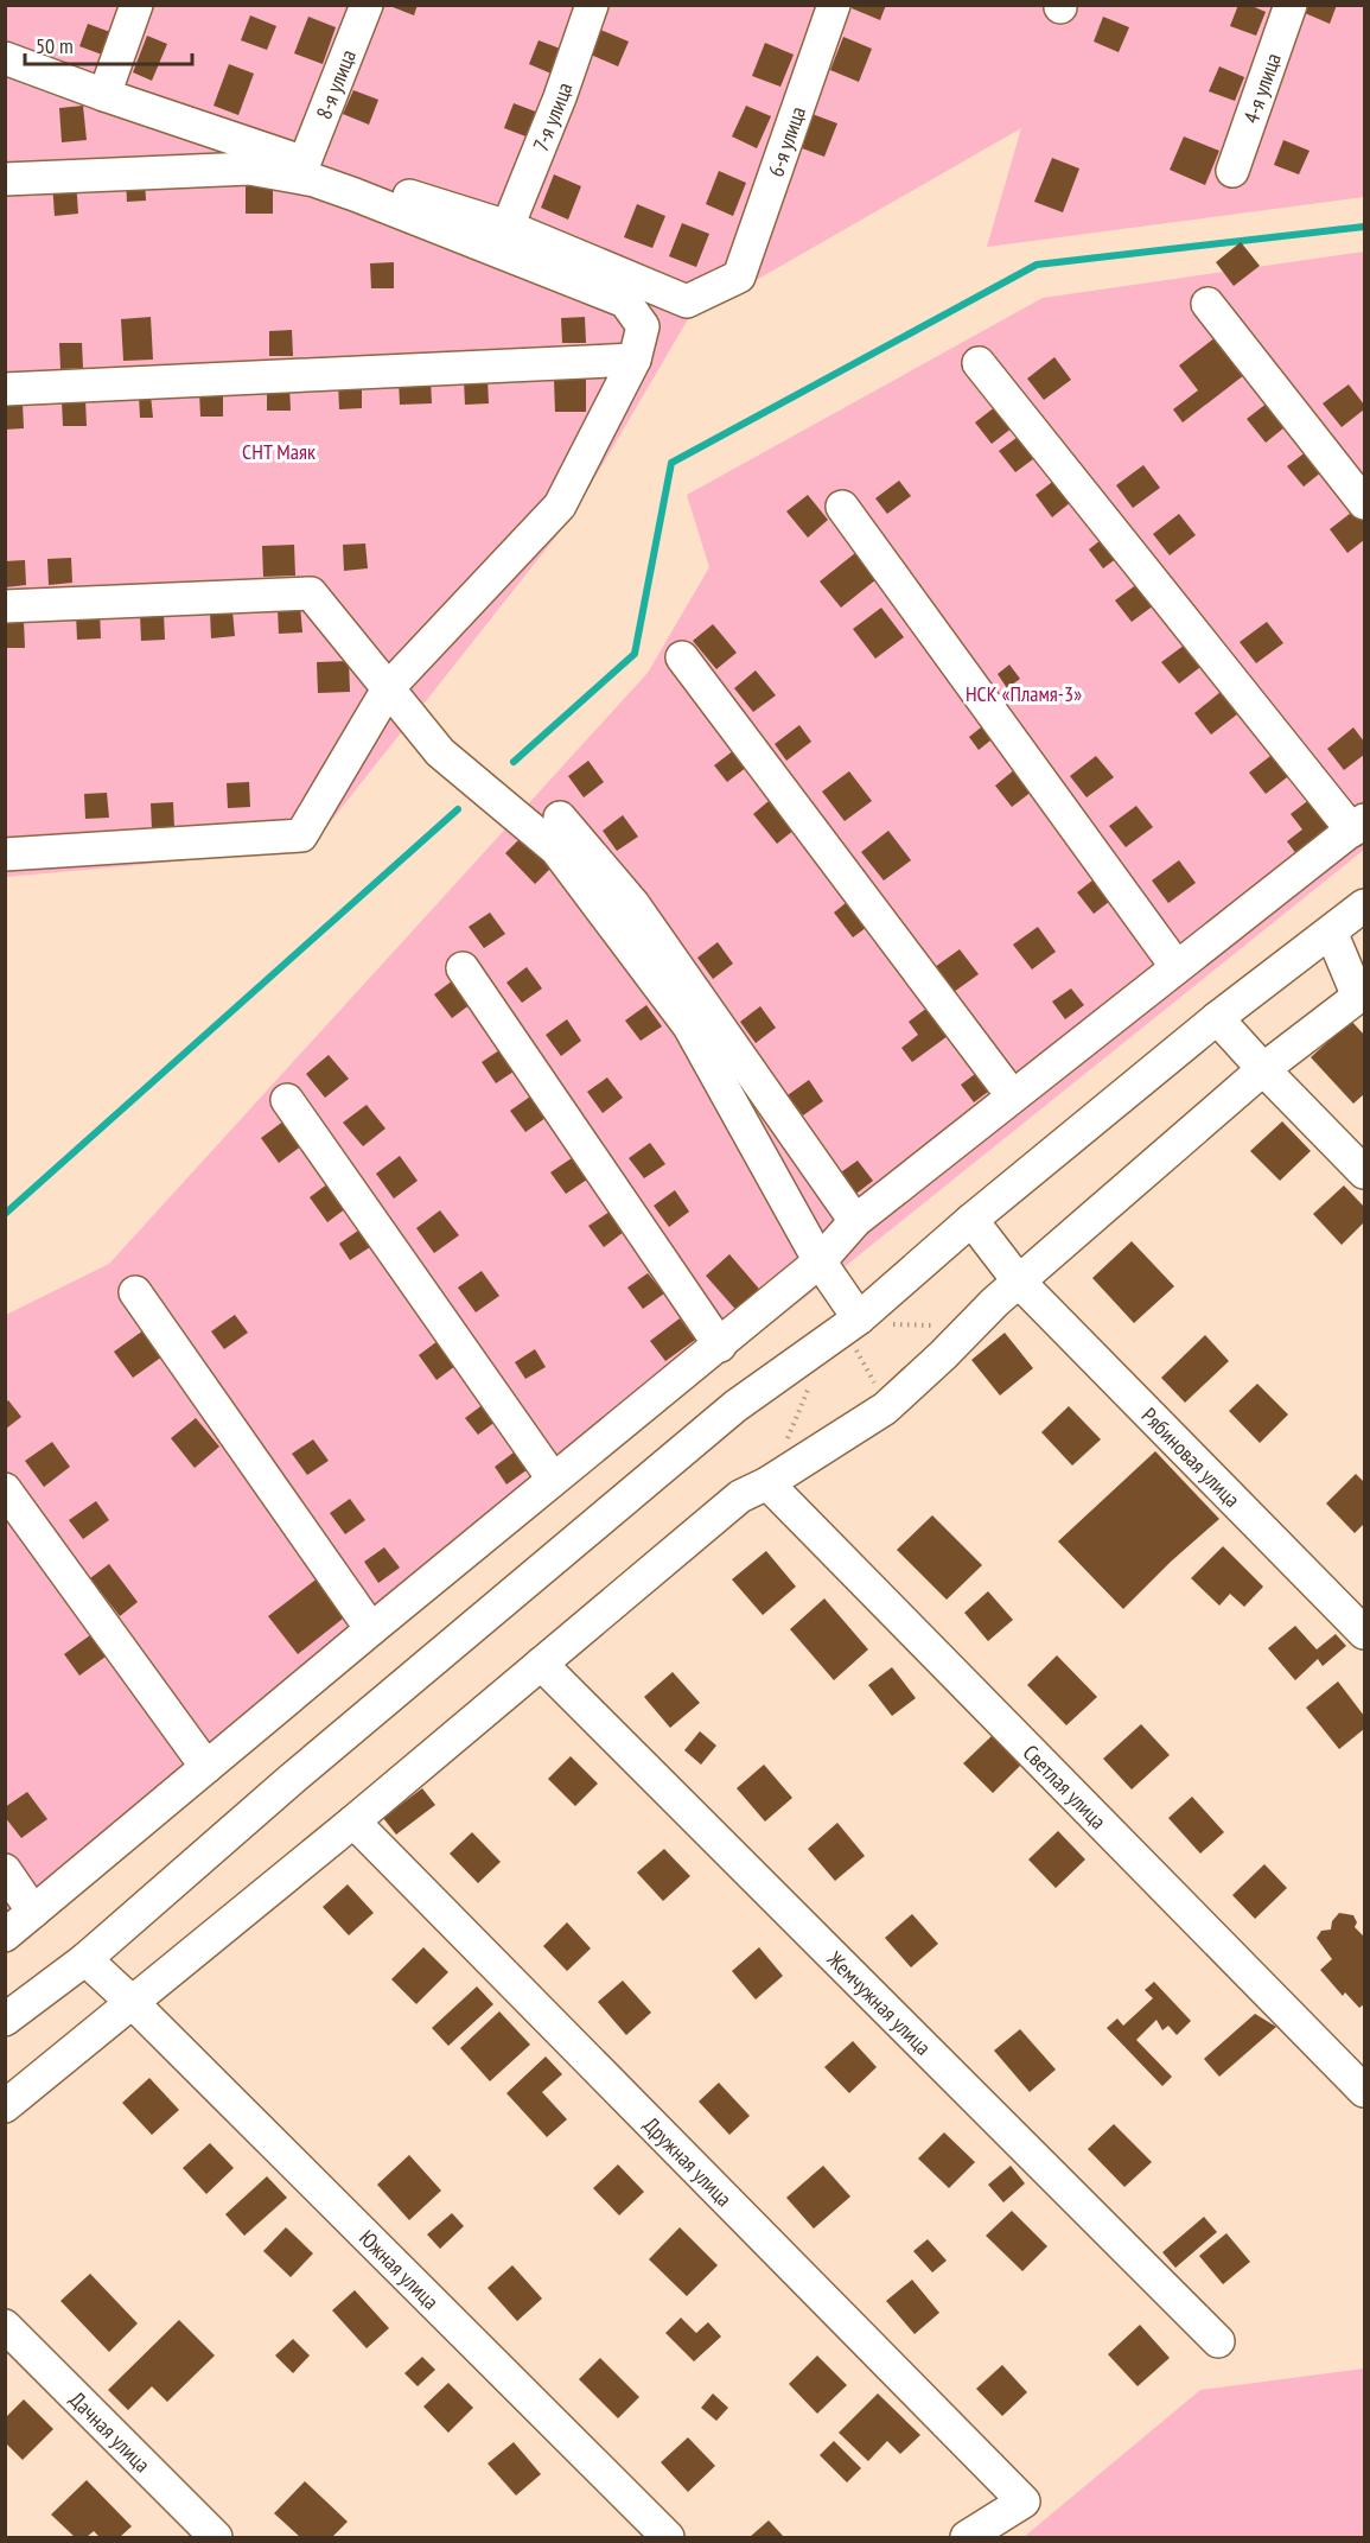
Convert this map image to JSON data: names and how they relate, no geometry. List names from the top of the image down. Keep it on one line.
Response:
{"streets":{"street":["8-я улица","4-я улица","7-я улица","6-я улица","Рябиновая улица","Светлая улица","Жемчужная улица","Дружная улица","Южная улица","Дачная улица"]},"crossings":[["7-я улица","6-я улица"]],"parks":["СНТ Маяк","НСК «Пламя-3»"],"scale_bar":"50 m"}
